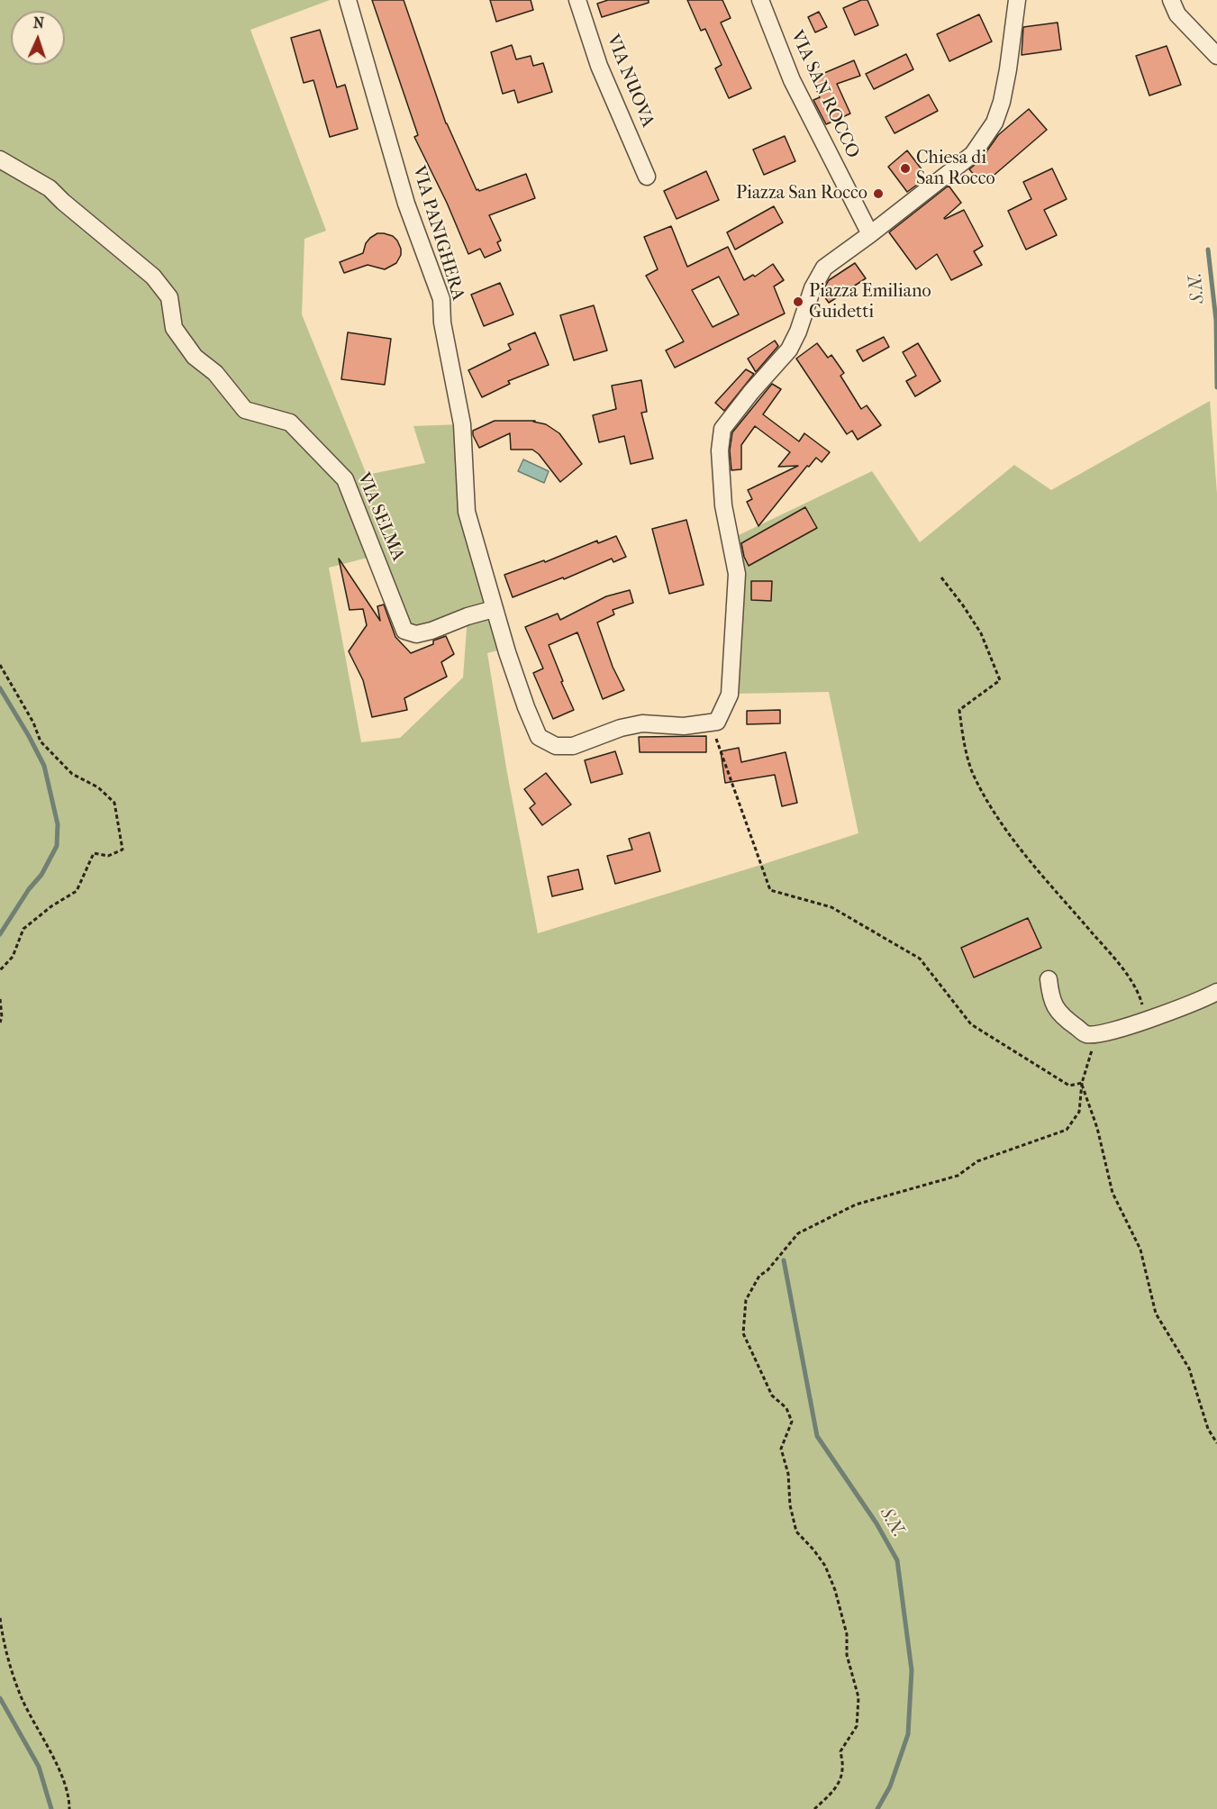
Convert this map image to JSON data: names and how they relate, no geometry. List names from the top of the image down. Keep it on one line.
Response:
{"streets":{"street":["VIA NUOVA","VIA SAN ROCCO","VIA PANIGHERA","VIA SELMA"]},"crossings":[["VIA PANIGHERA","VIA SELMA"]],"water":["S.N."],"places":["Chiesa di San Rocco","Piazza San Rocco","Piazza Emiliano Guidetti"],"north":"top"}
